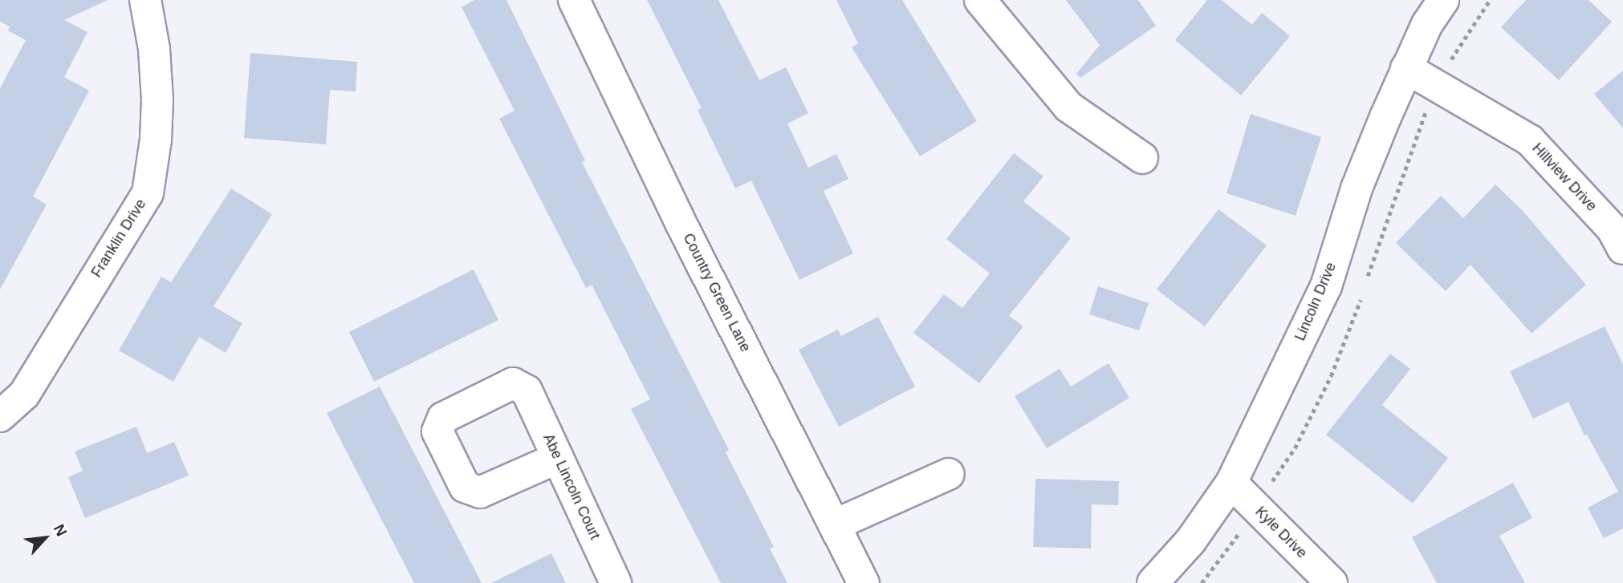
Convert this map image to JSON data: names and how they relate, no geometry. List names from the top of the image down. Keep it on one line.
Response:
{"streets":{"street":["Hillview Drive","Franklin Drive","Country Green Lane","Lincoln Drive","Abe Lincoln Court","Kyle Drive"]},"crossings":[["Hillview Drive","Lincoln Drive"],["Lincoln Drive","Kyle Drive"]],"north":"top right"}
